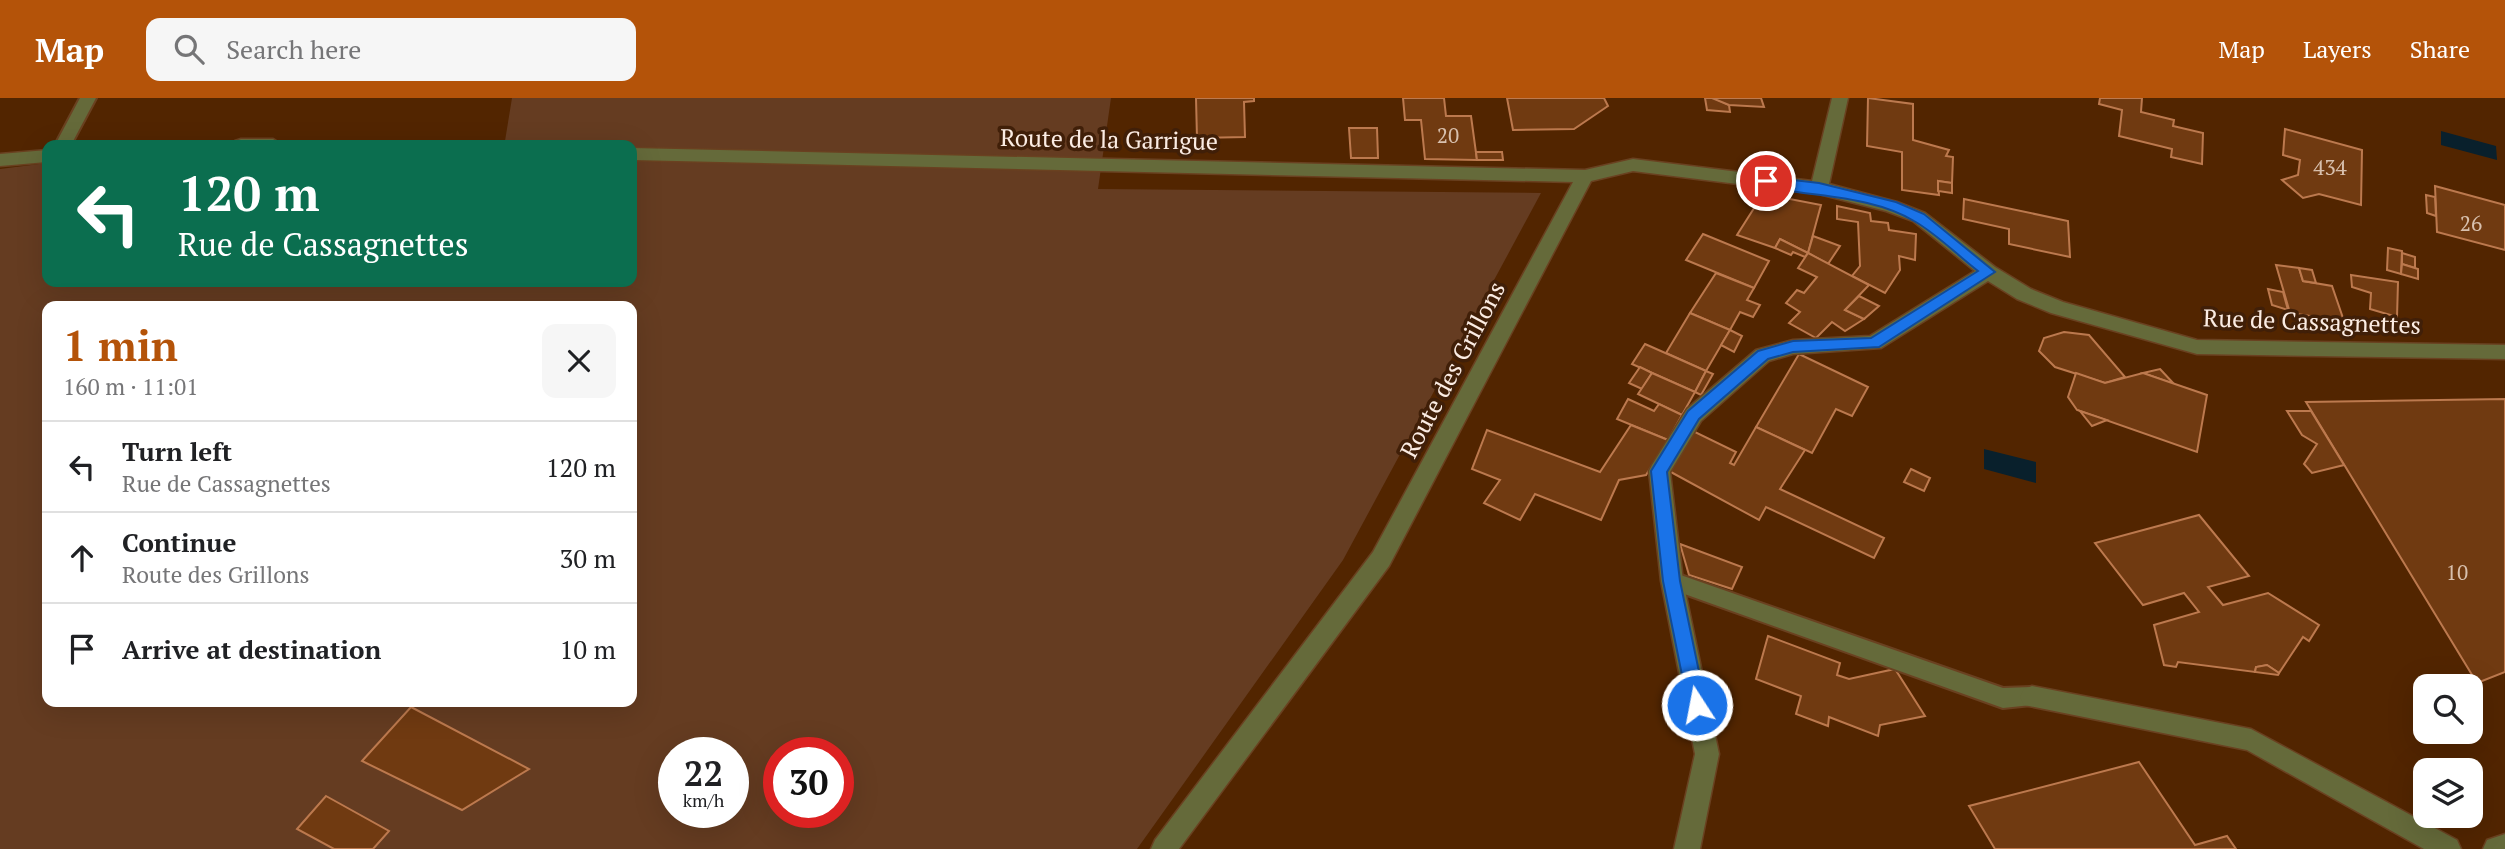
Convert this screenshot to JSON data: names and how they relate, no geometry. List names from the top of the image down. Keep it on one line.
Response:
{"streets":{"street":["Route de la Garrigue","Rue de Cassagnettes","Route des Grillons"]},"crossings":[["Route de la Garrigue","Route des Grillons"]],"house_numbers":["20","434","26","10"],"page":{"header":"Map","search":"Search here","nav":["Map","Layers","Share"],"turn":["120 m","Rue de Cassagnettes"],"heading":["1 min","160 m · 11:01"],"list":[{"name":"Turn left","note":"Rue de Cassagnettes","value":"120 m"},{"name":"Continue","note":"Route des Grillons","value":"30 m"},{"name":"Arrive at destination","value":"10 m"}],"speed":"22 km/h","limit":"30"}}
